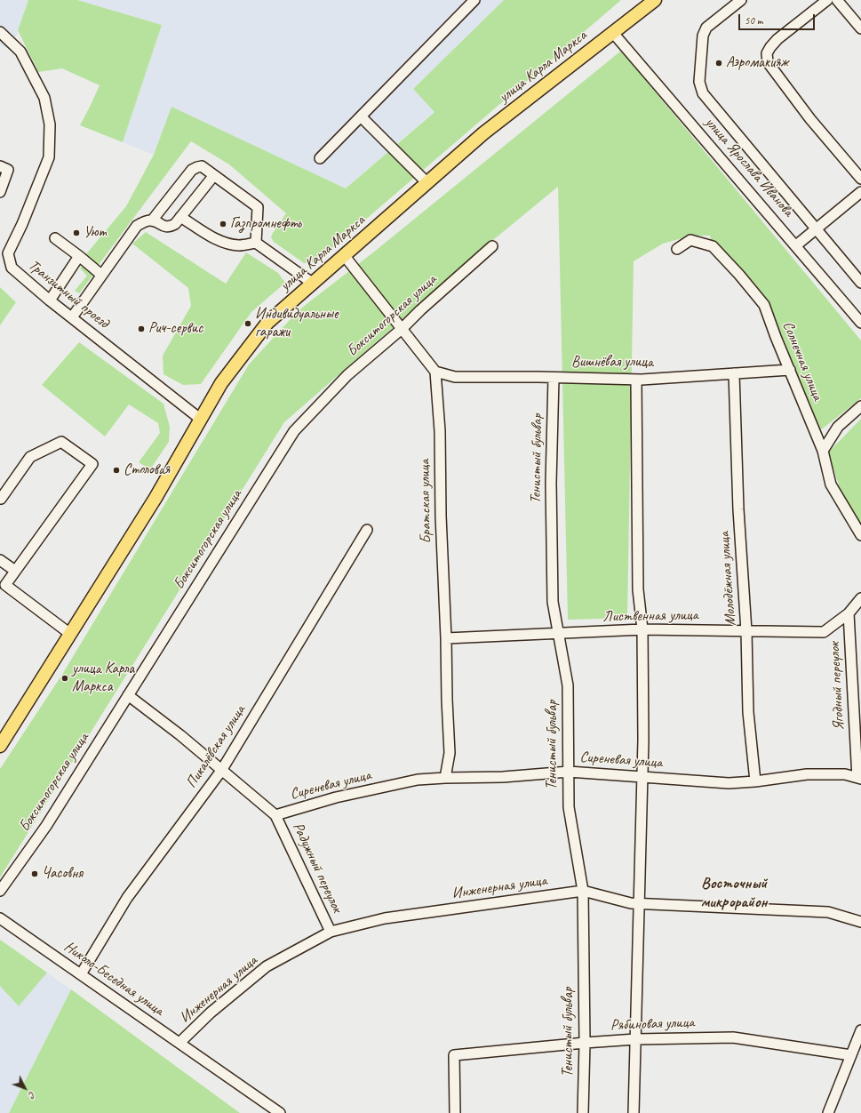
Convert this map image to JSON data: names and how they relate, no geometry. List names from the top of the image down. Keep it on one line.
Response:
{"streets":{"main road":["улица Карла Маркса"],"street":["улица Ярослава Иванова","Транзитный проезд","Бокситогорская улица","Солнечная улица","Вишнёвая улица","Тенистый бульвар","Братская улица","Молодёжная улица","Лиственная улица","Ягодный переулок","Пикалёвская улица","Сиреневая улица","Радужный переулок","Инженерная улица","Николо-Беседная улица","Рябиновая улица"]},"crossings":[["улица Карла Маркса","улица Ярослава Иванова"],["улица Карла Маркса","Транзитный проезд"],["Бокситогорская улица","Радужный переулок"],["Солнечная улица","Вишнёвая улица"],["Вишнёвая улица","Тенистый бульвар"],["Вишнёвая улица","Братская улица"],["Вишнёвая улица","Молодёжная улица"],["Тенистый бульвар","Лиственная улица"],["Тенистый бульвар","Сиреневая улица"],["Тенистый бульвар","Инженерная улица"],["Тенистый бульвар","Рябиновая улица"],["Братская улица","Лиственная улица"],["Братская улица","Сиреневая улица"],["Молодёжная улица","Лиственная улица"],["Молодёжная улица","Сиреневая улица"],["Лиственная улица","Ягодный переулок"],["Ягодный переулок","Сиреневая улица"],["Пикалёвская улица","Радужный переулок"],["Пикалёвская улица","Николо-Беседная улица"],["Сиреневая улица","Радужный переулок"],["Радужный переулок","Инженерная улица"],["Инженерная улица","Николо-Беседная улица"]],"districts":["Восточный микрорайон"],"places":["Аэромакияж","Газпромнефть","Уют","Индивидуальные гаражи","Рич-сервис","Столовая","улица Карла Маркса","Часовня"],"scale_bar":"50 m","north":"bottom right"}
